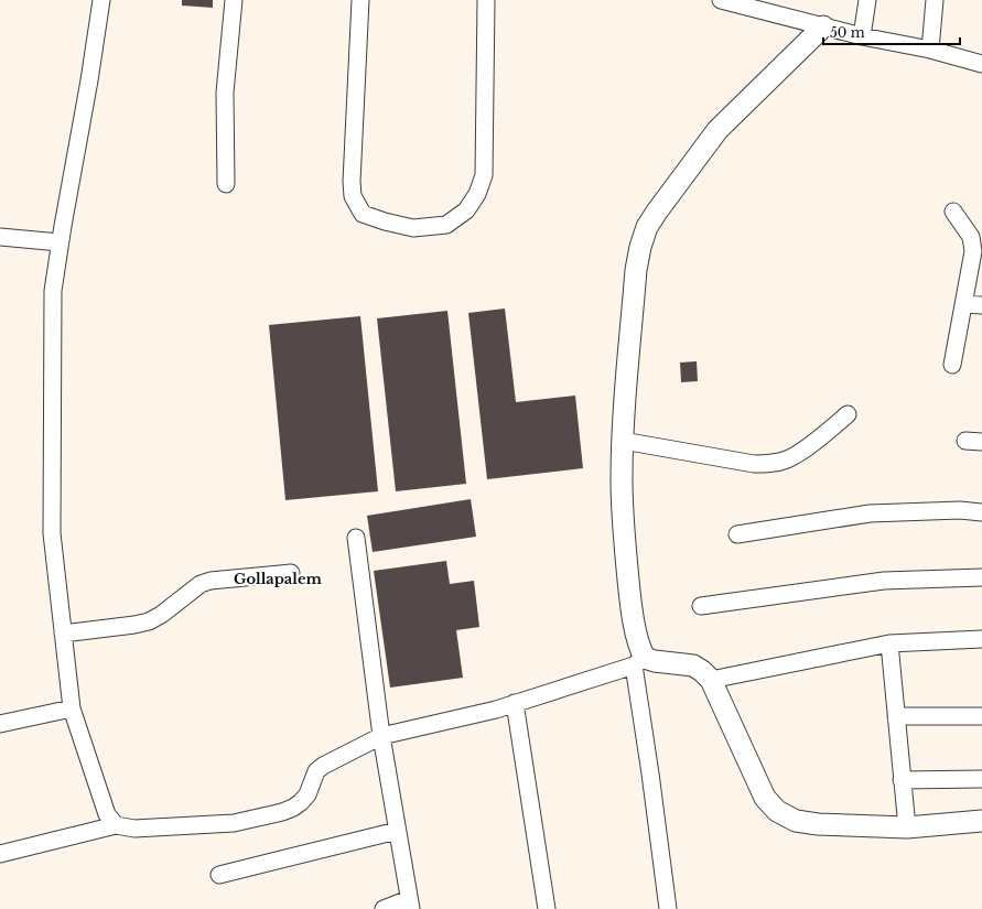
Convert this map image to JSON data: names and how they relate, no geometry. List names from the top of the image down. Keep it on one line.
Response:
{"districts":["Gollapalem"],"scale_bar":"50 m"}
